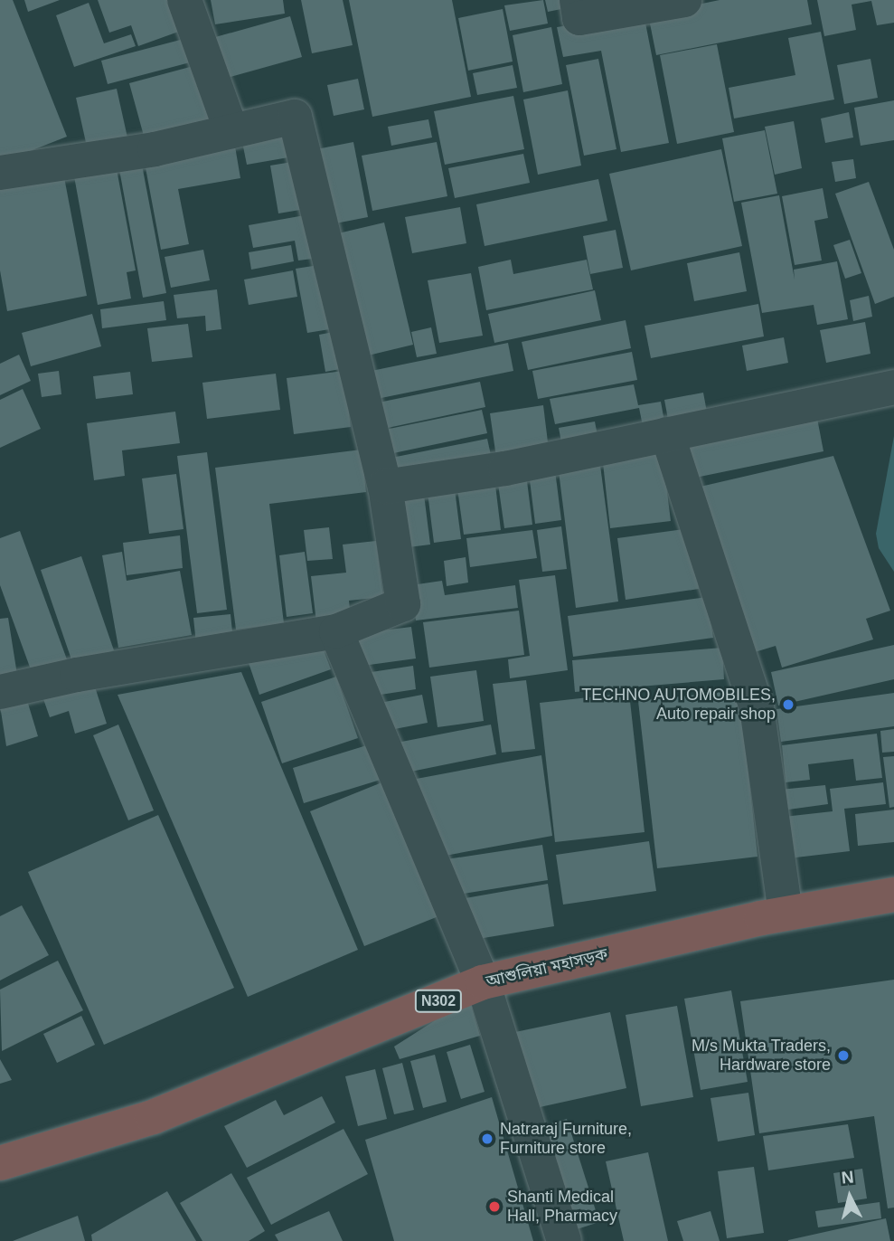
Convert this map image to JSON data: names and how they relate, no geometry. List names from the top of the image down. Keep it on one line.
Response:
{"streets":{"highway":["আশুলিয়া মহাসড়ক","N302"]},"places":["TECHNO AUTOMOBILES, Auto repair shop","M/s Mukta Traders, Hardware store","Natraraj Furniture, Furniture store","Shanti Medical Hall, Pharmacy"],"north":"top"}
